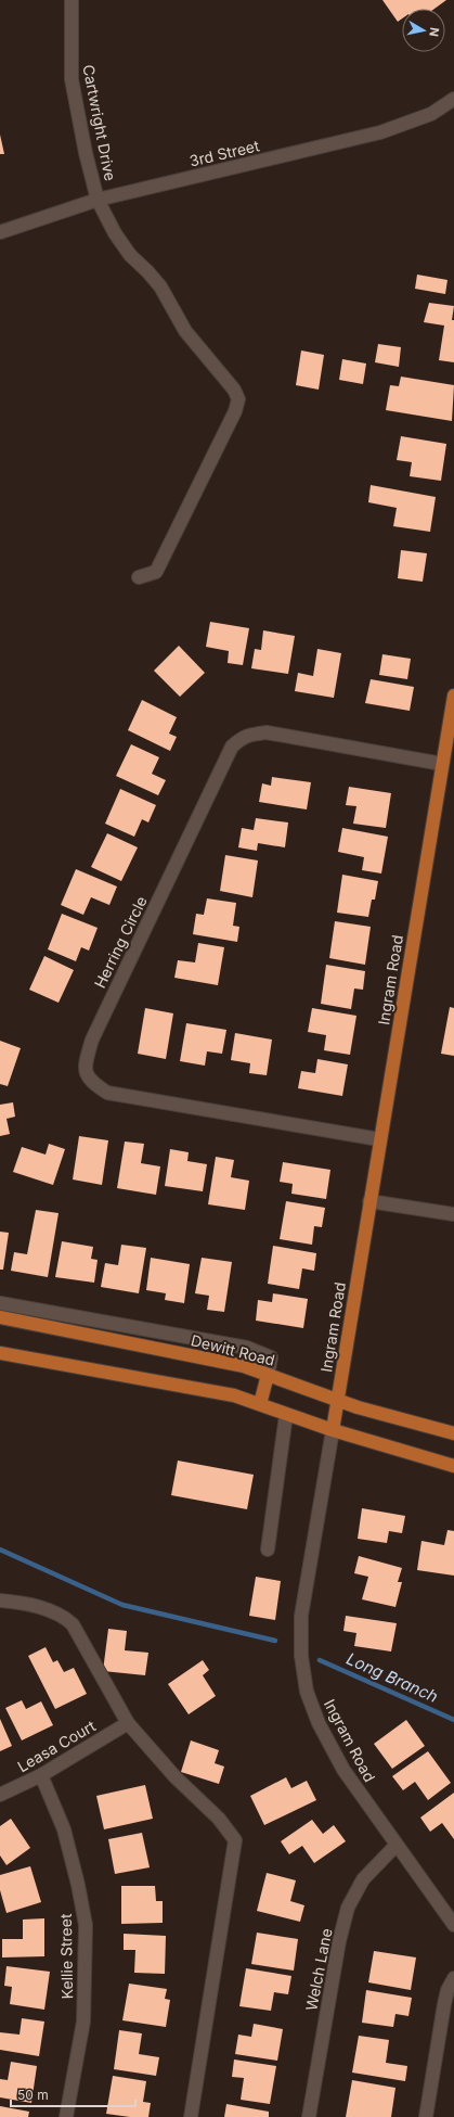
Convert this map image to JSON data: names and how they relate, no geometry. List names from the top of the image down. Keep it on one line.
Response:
{"streets":{"main road":["Ingram Road","Dewitt Road"],"street":["Cartwright Drive","3rd Street","Herring Circle","Leasa Court","Kellie Street","Welch Lane"]},"crossings":[["Cartwright Drive","3rd Street"],["Herring Circle","Ingram Road"],["Ingram Road","Dewitt Road"],["Ingram Road","Welch Lane"],["Leasa Court","Kellie Street"]],"water":["Long Branch"],"scale_bar":"50 m","north":"right"}
